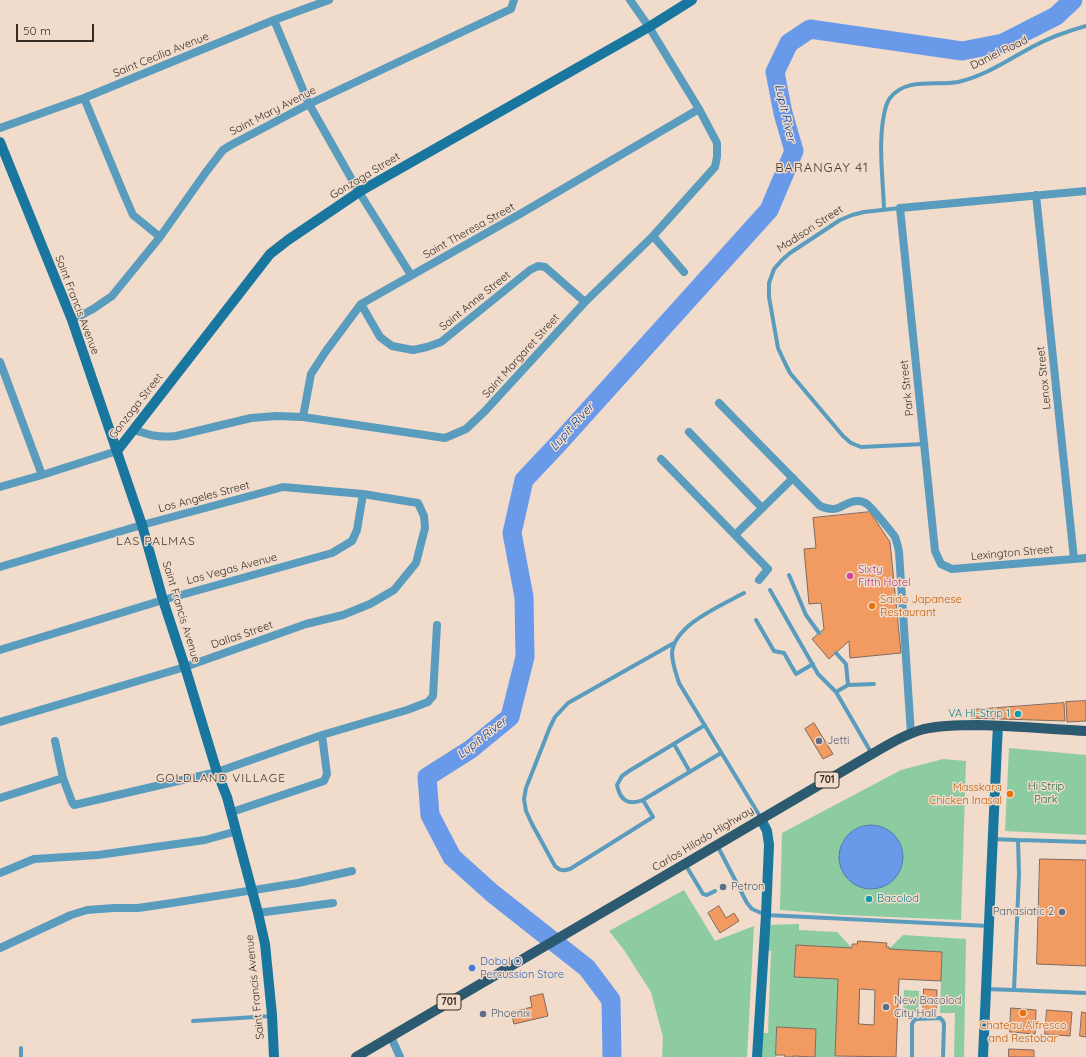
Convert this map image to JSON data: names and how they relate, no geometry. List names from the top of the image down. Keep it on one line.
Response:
{"streets":{"main road":["701","Carlos Hilado Highway"],"street":["Saint Cecilia Avenue","Saint Mary Avenue","Gonzaga Street","Madison Street","Saint Theresa Street","Saint Anne Street","Saint Francis Avenue","Saint Margaret Street","Lenox Street","Park Street","Los Angeles Street","Lexington Street","Las Vegas Avenue","Dallas Street"],"lane":["Daniel Road"]},"crossings":[["Daniel Road","Madison Street"],["Saint Mary Avenue","Saint Francis Avenue"],["Gonzaga Street","Saint Francis Avenue"],["Gonzaga Street","Saint Margaret Street"],["Madison Street","Lenox Street"],["Madison Street","Park Street"],["Saint Theresa Street","Saint Anne Street"],["Saint Theresa Street","Saint Margaret Street"],["Saint Anne Street","Saint Margaret Street"],["Saint Francis Avenue","Los Angeles Street"],["Saint Francis Avenue","Las Vegas Avenue"],["Saint Francis Avenue","Dallas Street"],["Lenox Street","Lexington Street"],["Park Street","Lexington Street"],["Los Angeles Street","Las Vegas Avenue"],["Los Angeles Street","Dallas Street"]],"districts":["BARANGAY 41","LAS PALMAS","GOLDLAND VILLAGE"],"water":["Lupit River"],"parks":["Hi Strip Park"],"places":["Sixty Fifth Hotel","Saido Japanese Restaurant","VA Hi-Strip 1","Jetti","Masskara Chicken Inasal","Petron","Bacolod","Panasiatic 2","Dobol O Percussion Store","New Bacolod City Hall","Chateau Alfresco and Restobar","Phoenix"],"scale_bar":"50 m"}
